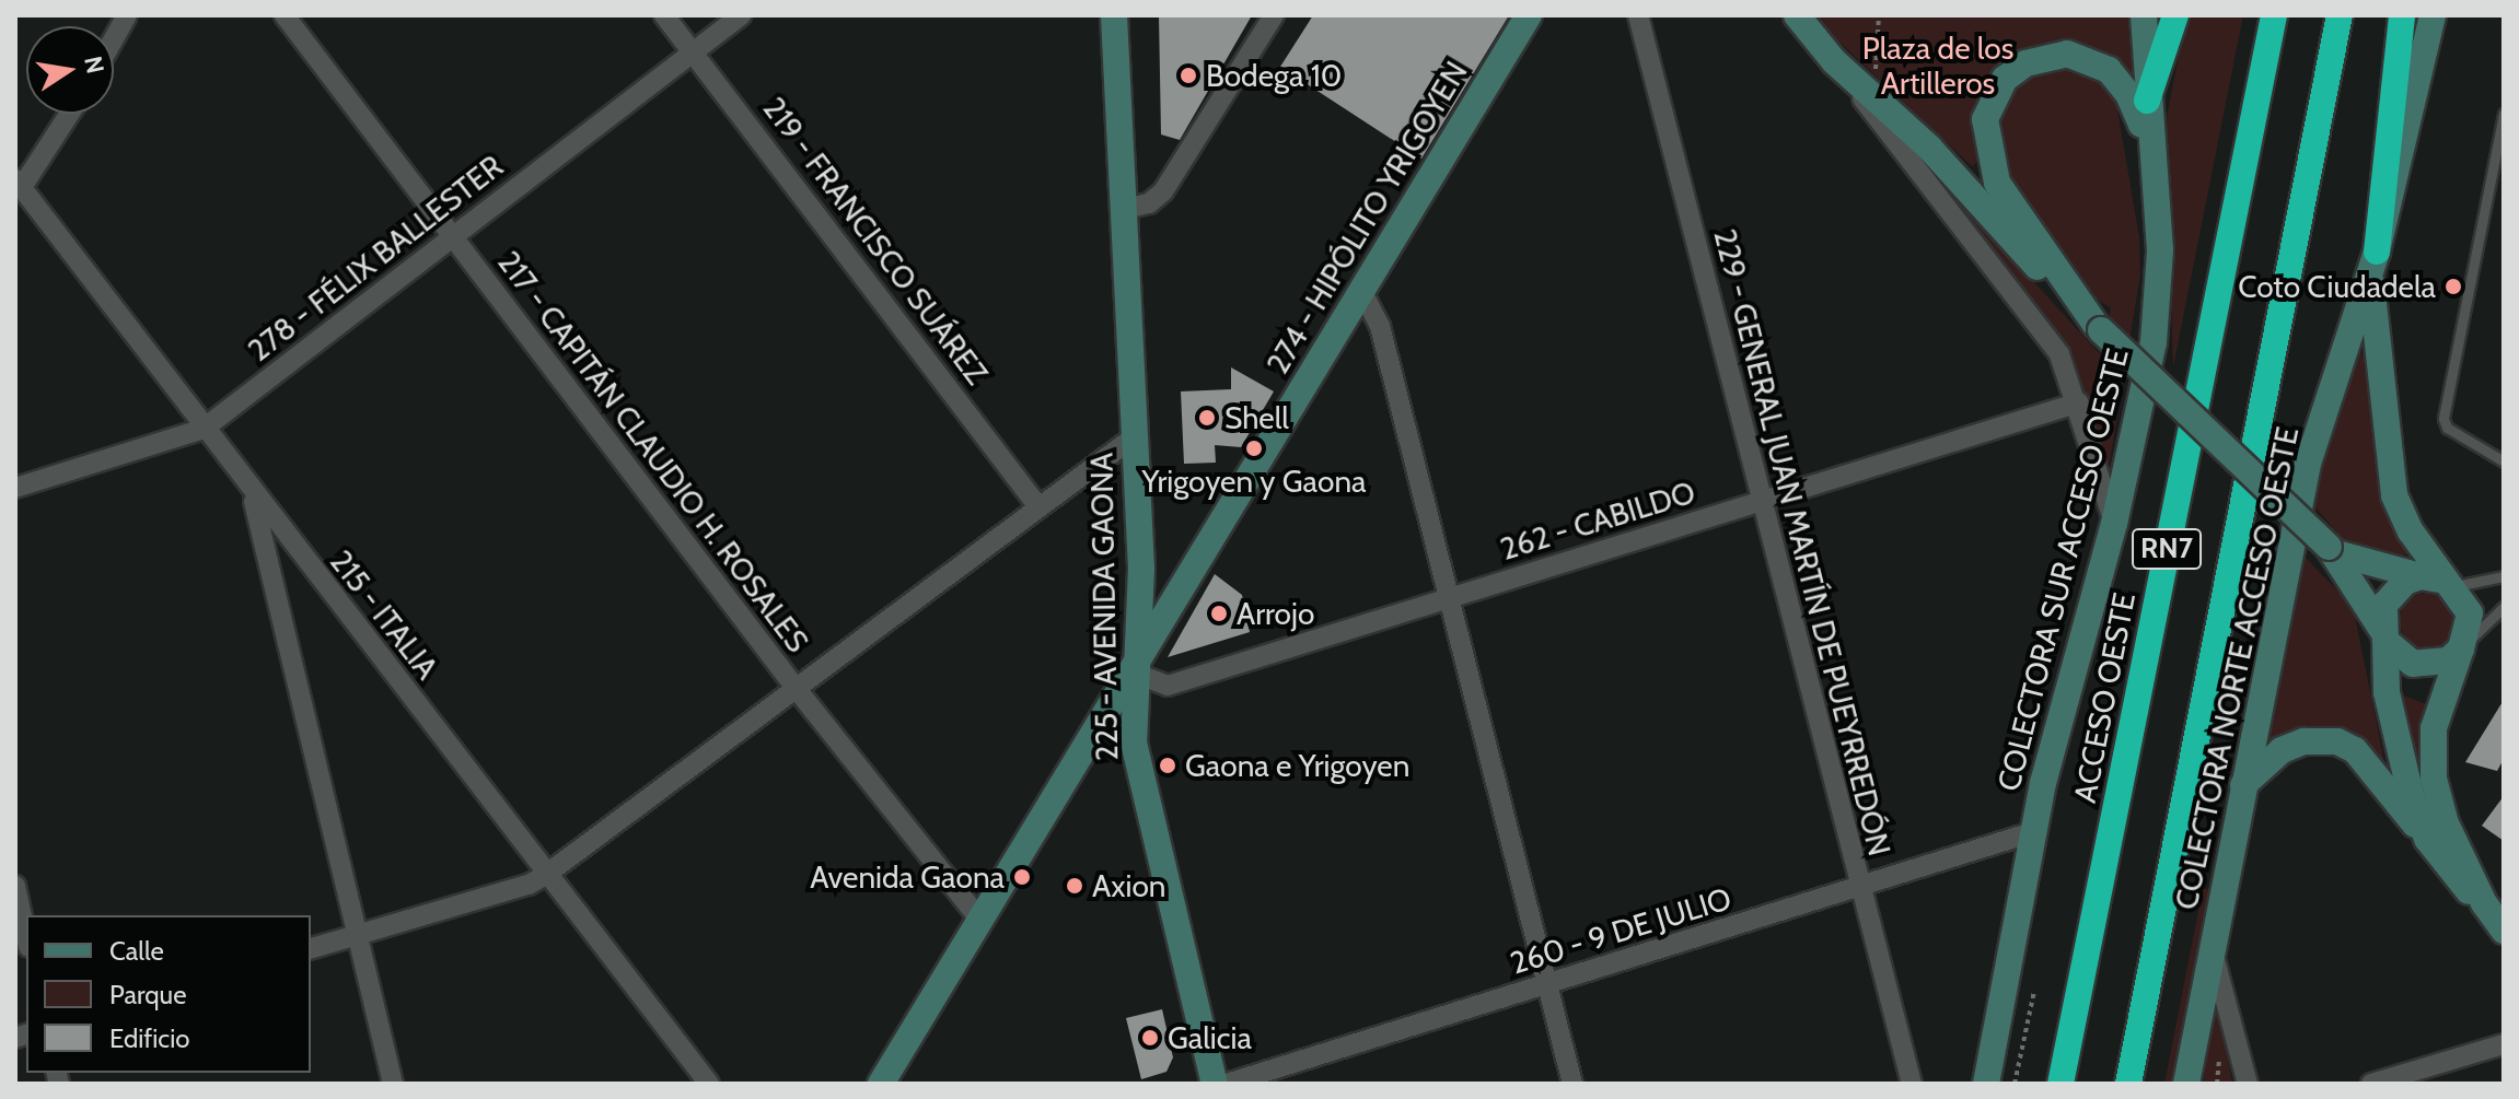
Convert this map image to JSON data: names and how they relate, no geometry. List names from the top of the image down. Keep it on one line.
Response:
{"streets":{"highway":["RN7","ACCESO OESTE"],"street":["274 - HIPÓLITO YRIGOYEN","219 - FRANCISCO SUÁREZ","278 - FÉLIX BALLESTER","217 - CAPITÁN CLAUDIO H. ROSALES","262 - CABILDO","229 - GENERAL JUAN MARTÍN DE PUEYRREDÓN","COLECTORA SUR ACCESO OESTE","225 - AVENIDA GAONA","215 - ITALIA","COLECTORA NORTE ACCESO OESTE","260 - 9 DE JULIO"]},"crossings":[["274 - HIPÓLITO YRIGOYEN","217 - CAPITÁN CLAUDIO H. ROSALES"],["274 - HIPÓLITO YRIGOYEN","262 - CABILDO"],["274 - HIPÓLITO YRIGOYEN","225 - AVENIDA GAONA"],["219 - FRANCISCO SUÁREZ","278 - FÉLIX BALLESTER"],["278 - FÉLIX BALLESTER","217 - CAPITÁN CLAUDIO H. ROSALES"],["278 - FÉLIX BALLESTER","215 - ITALIA"],["262 - CABILDO","229 - GENERAL JUAN MARTÍN DE PUEYRREDÓN"],["262 - CABILDO","225 - AVENIDA GAONA"],["229 - GENERAL JUAN MARTÍN DE PUEYRREDÓN","260 - 9 DE JULIO"],["COLECTORA SUR ACCESO OESTE","260 - 9 DE JULIO"]],"parks":["Plaza de los Artilleros"],"places":["Bodega 10","Coto Ciudadela","Shell","Yrigoyen y Gaona","Arrojo","Gaona e Yrigoyen","Avenida Gaona","Axion","Galicia"],"legend":["Calle","Parque","Edificio"],"north":"right"}
